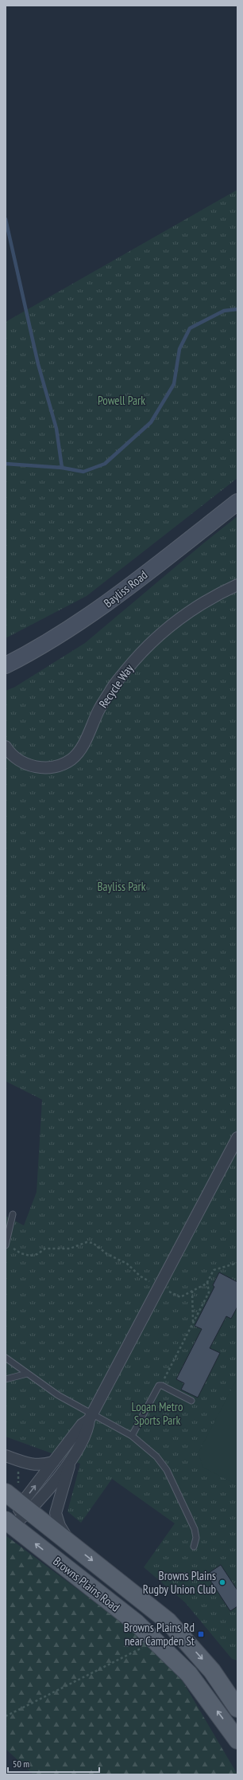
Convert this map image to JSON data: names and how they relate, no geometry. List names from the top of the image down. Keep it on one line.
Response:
{"streets":{"main road":["Browns Plains Road"],"street":["Bayliss Road","Recycle Way"]},"parks":["Powell Park","Bayliss Park","Logan Metro Sports Park"],"places":{"other":["Browns Plains Rugby Union Club"],"transit":["Browns Plains Rd near Campden St"]},"scale_bar":"50 m"}
